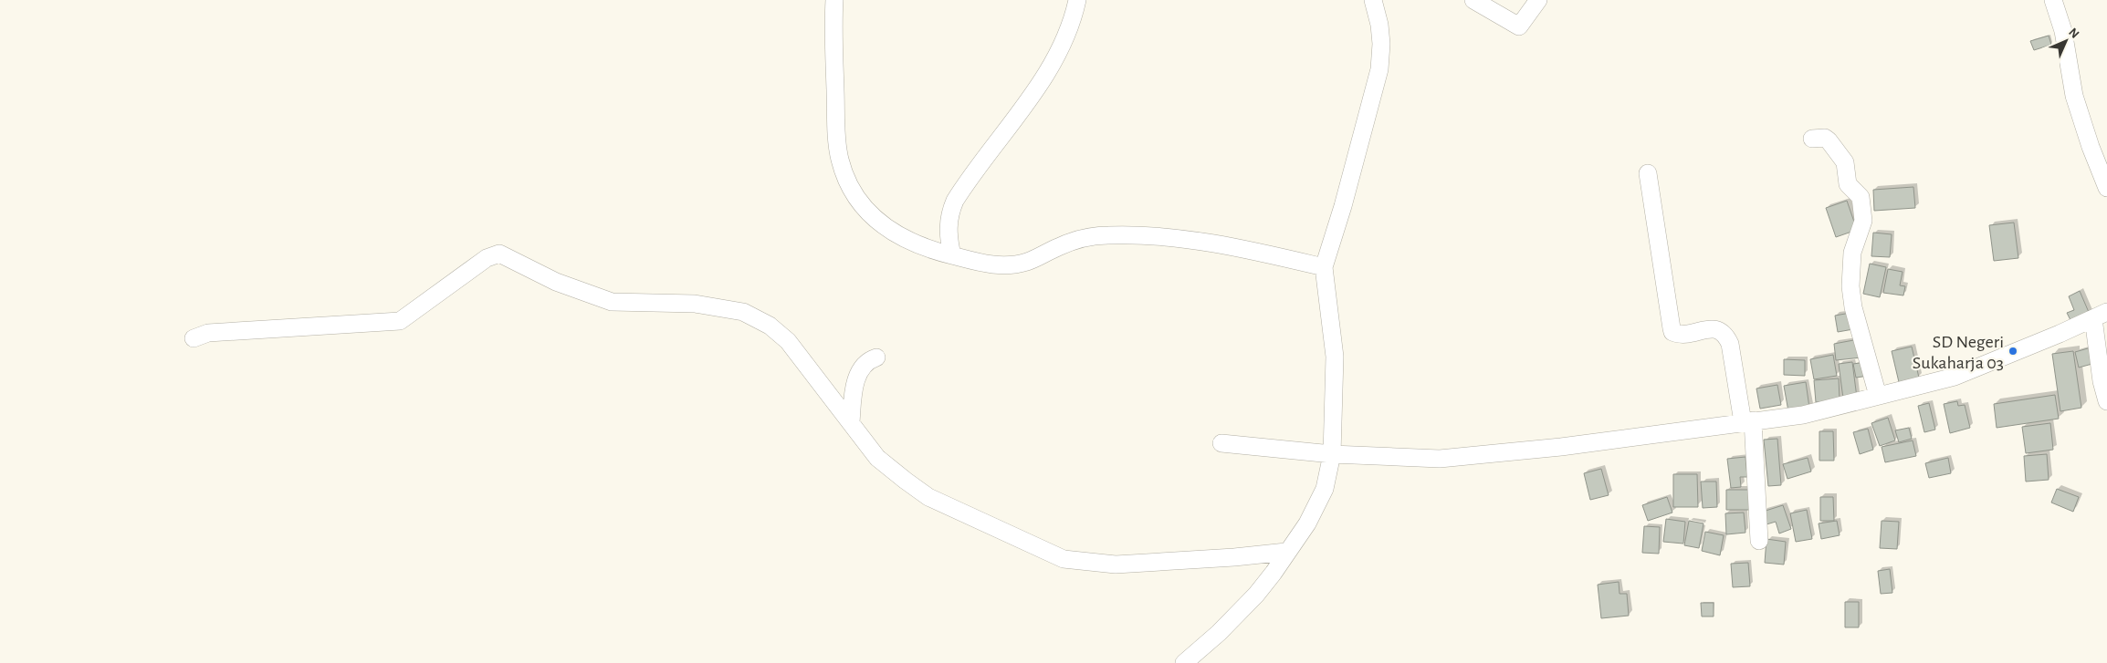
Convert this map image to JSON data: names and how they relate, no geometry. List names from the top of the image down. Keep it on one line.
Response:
{"places":["SD Negeri Sukaharja 03"],"north":"top right"}
